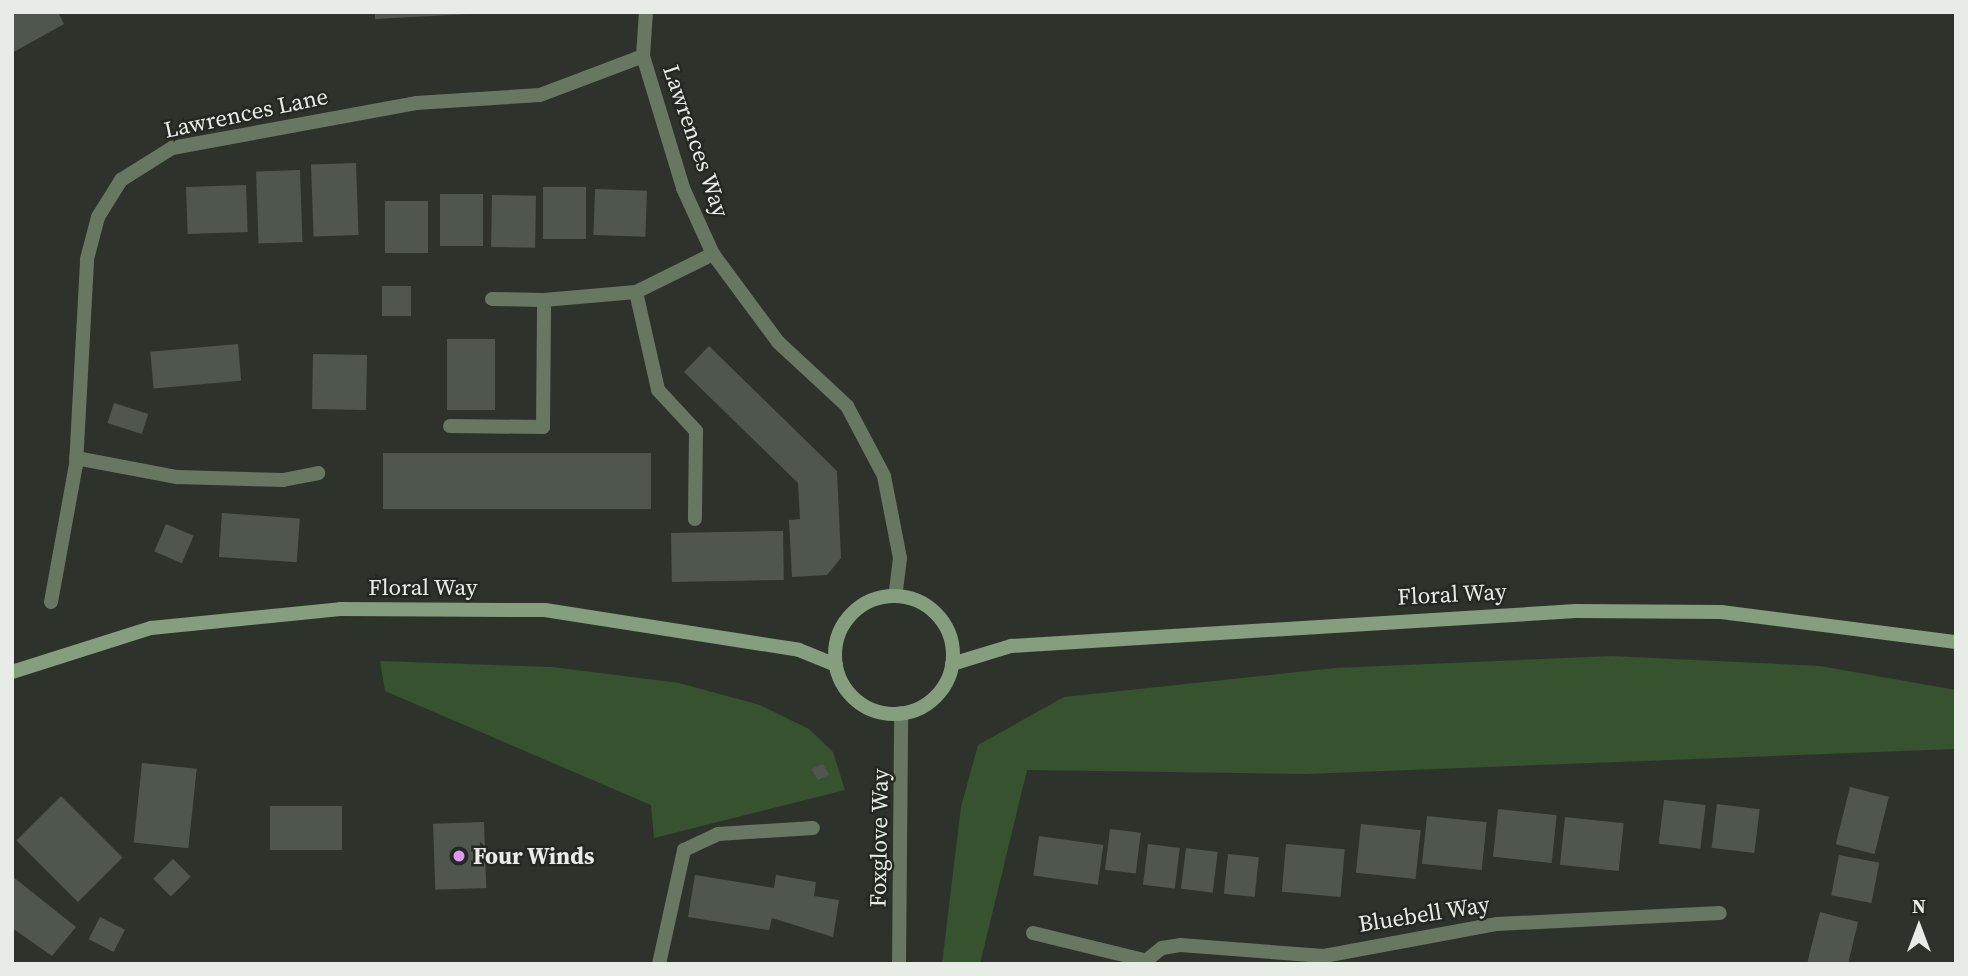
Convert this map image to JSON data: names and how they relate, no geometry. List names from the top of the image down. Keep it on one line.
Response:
{"streets":{"street":["Lawrences Lane","Lawrences Way","Floral Way","Foxglove Way","Bluebell Way"]},"crossings":[["Lawrences Lane","Lawrences Way"],["Lawrences Way","Floral Way"],["Lawrences Way","Foxglove Way"],["Floral Way","Foxglove Way"]],"places":["Four Winds"],"north":"top"}
